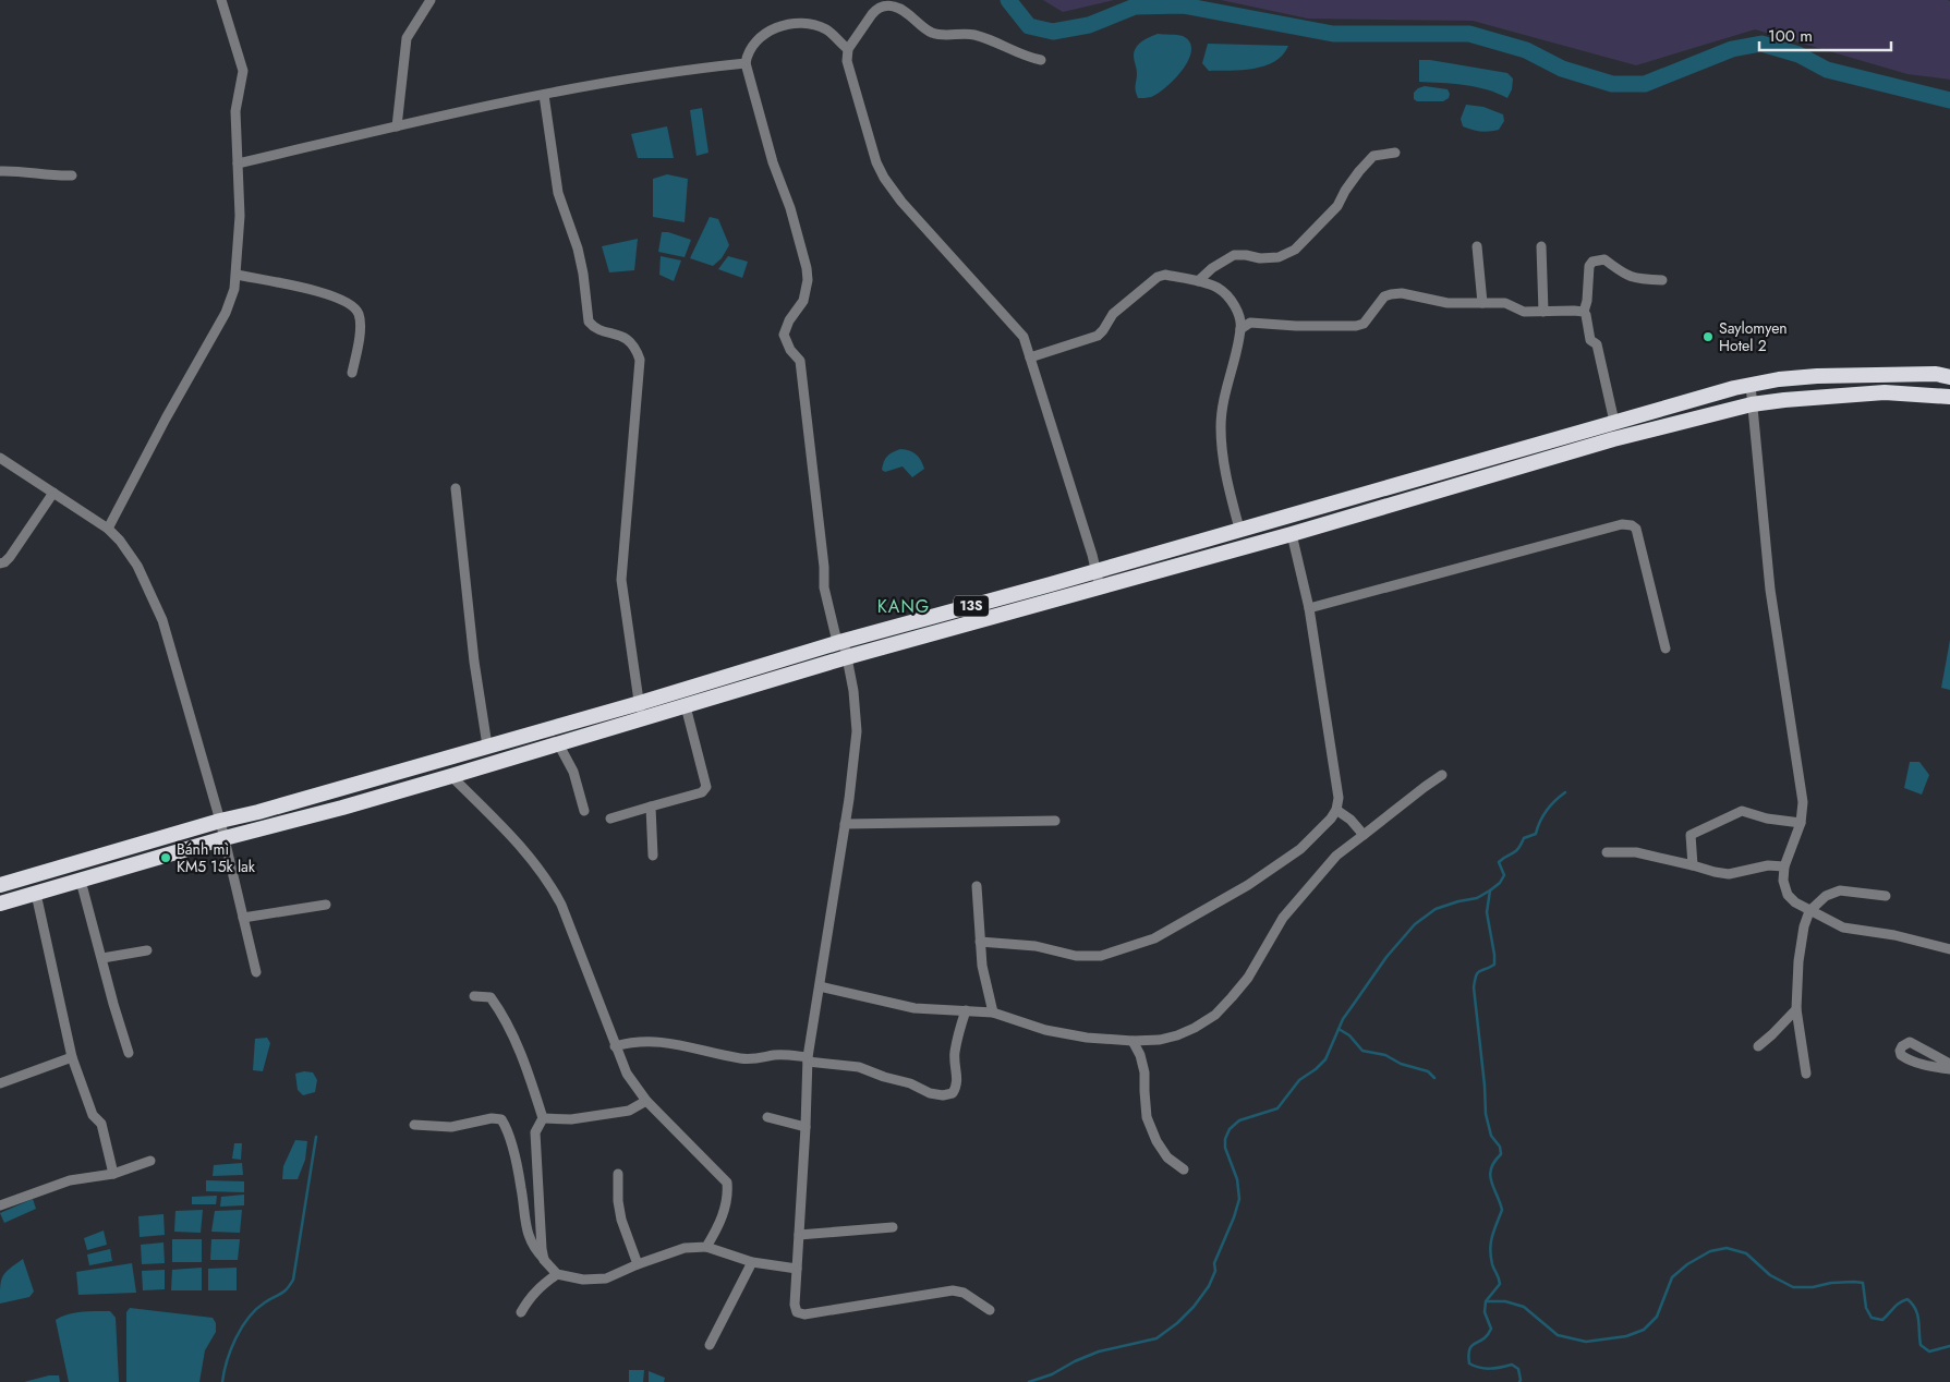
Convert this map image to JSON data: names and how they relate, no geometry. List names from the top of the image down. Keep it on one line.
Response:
{"streets":{"highway":["13S"]},"districts":["KANG"],"places":["Saylomyen Hotel 2","Bánh mì KM5 15k lak"],"scale_bar":"100 m"}
